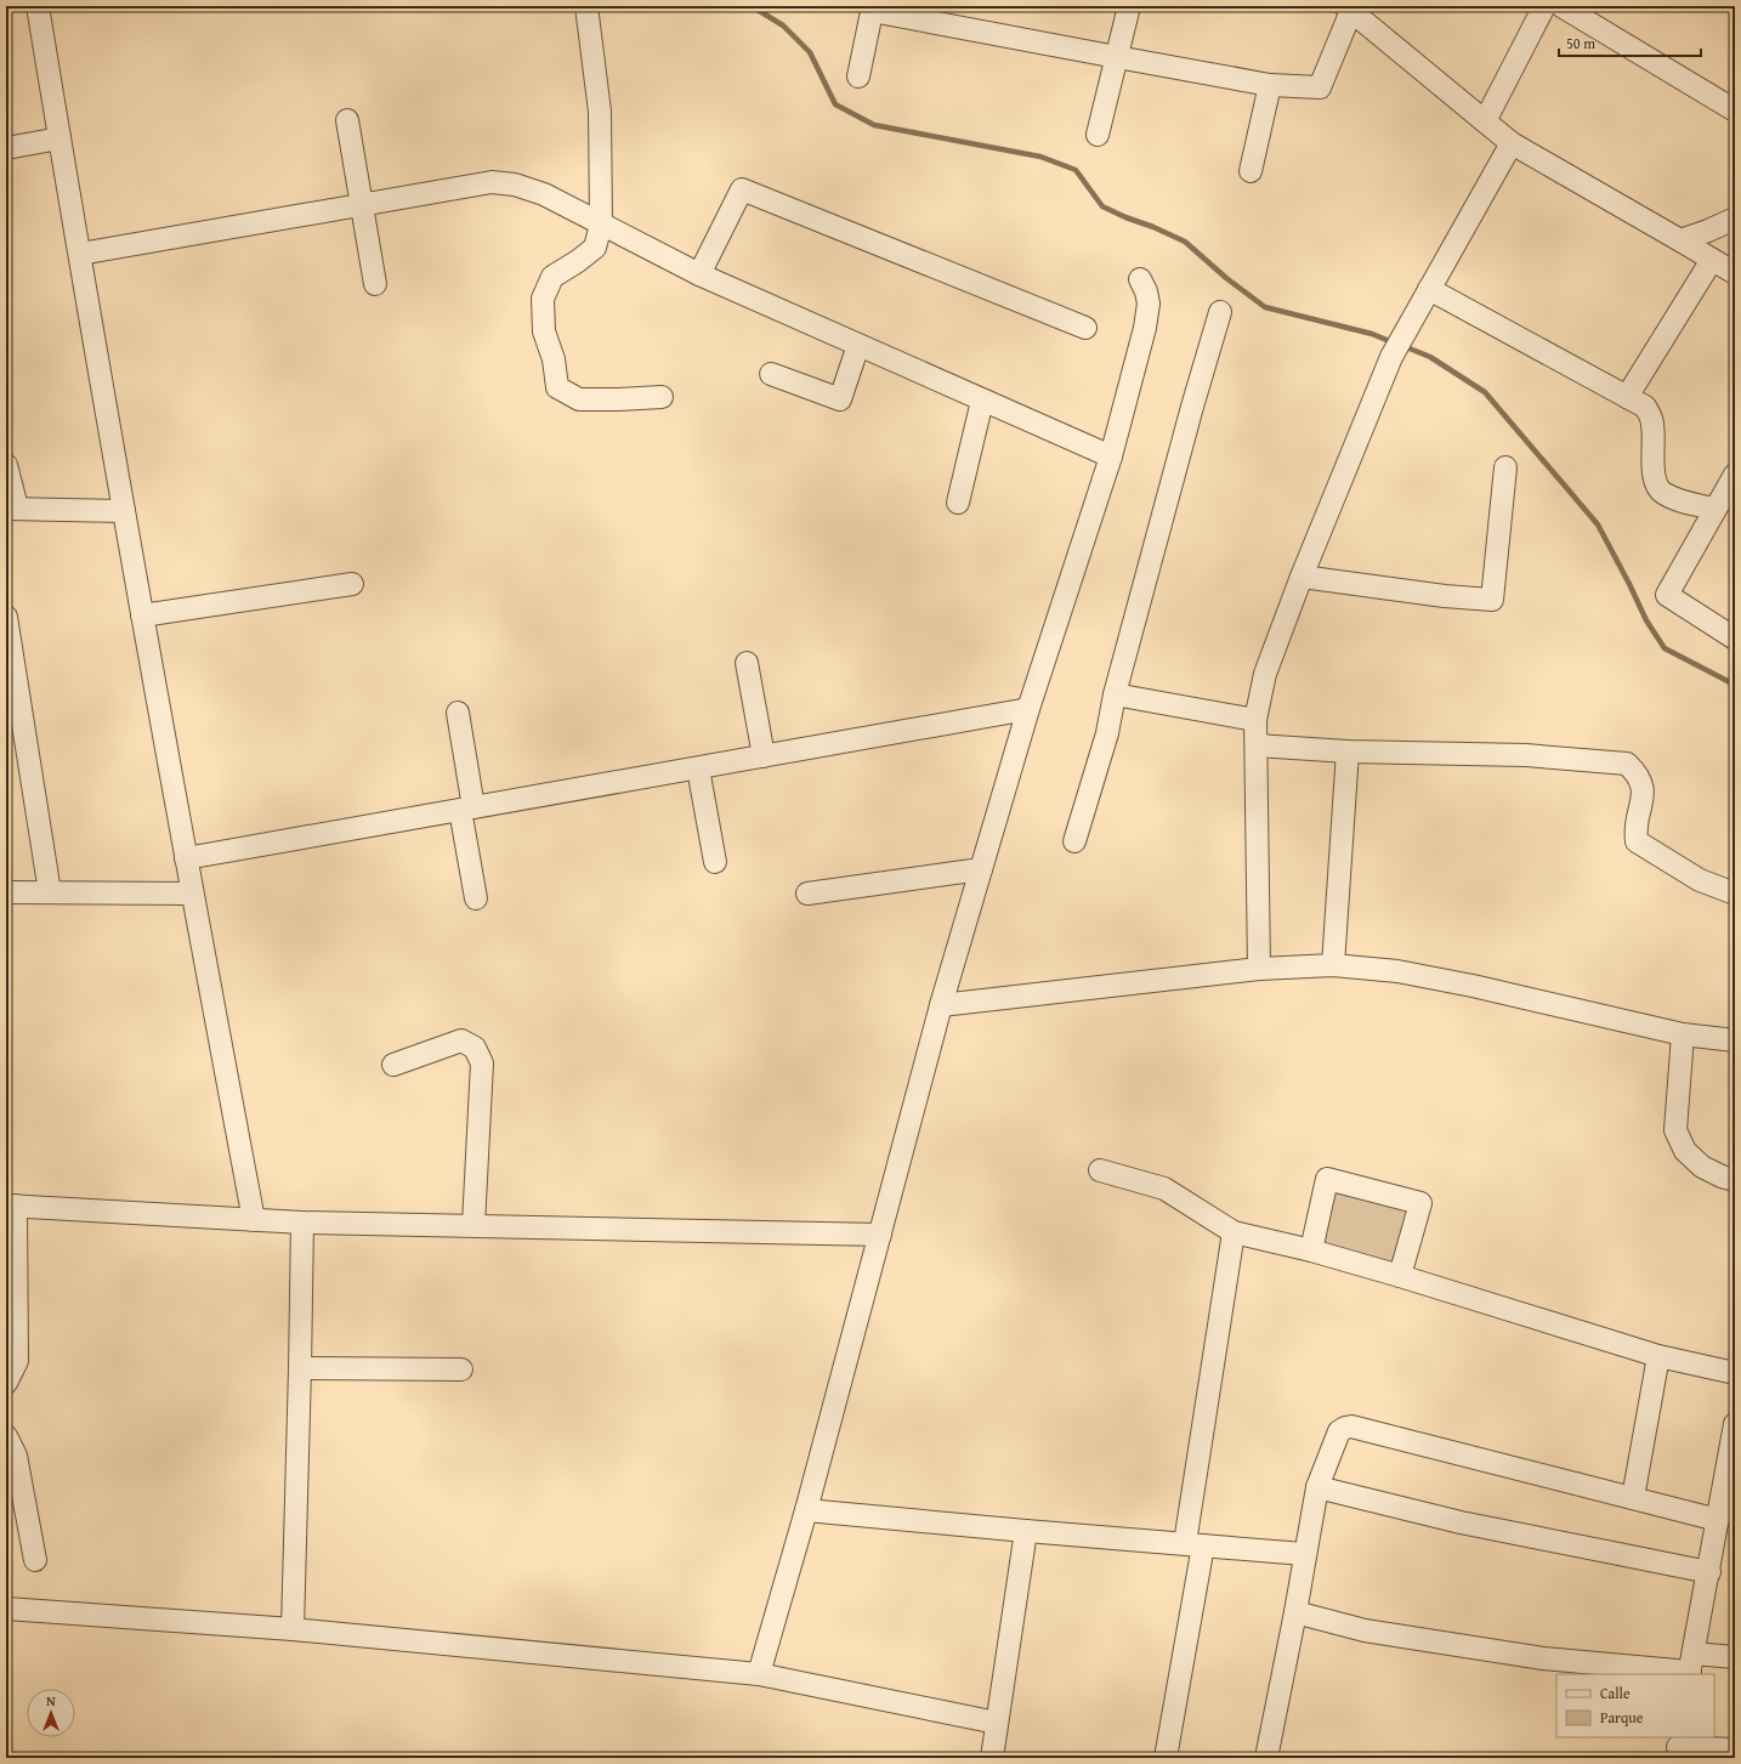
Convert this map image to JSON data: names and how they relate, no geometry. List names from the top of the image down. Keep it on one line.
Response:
{"legend":["Calle","Parque"],"scale_bar":"50 m","north":"top"}
